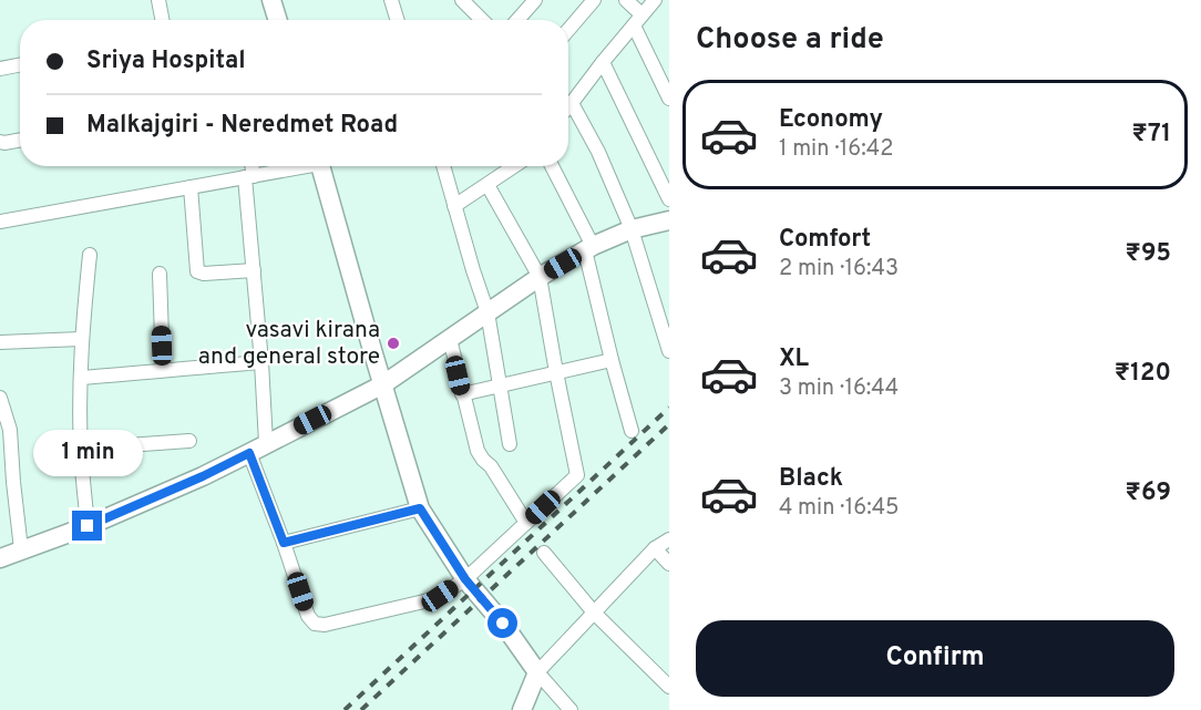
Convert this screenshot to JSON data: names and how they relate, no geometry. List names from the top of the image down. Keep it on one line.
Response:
{"places":["vasavi kirana and general store"],"page":{"heading":"Choose a ride","banner":["Sriya Hospital","Malkajgiri - Neredmet Road"],"list":[{"name":"Economy","note":"1 min · 16:42","value":"₹71"},{"name":"Comfort","note":"2 min · 16:43","value":"₹95"},{"name":"XL","note":"3 min · 16:44","value":"₹120"},{"name":"Black","note":"4 min · 16:45","value":"₹69"}],"bubble":"1 min","buttons":"Confirm"}}
